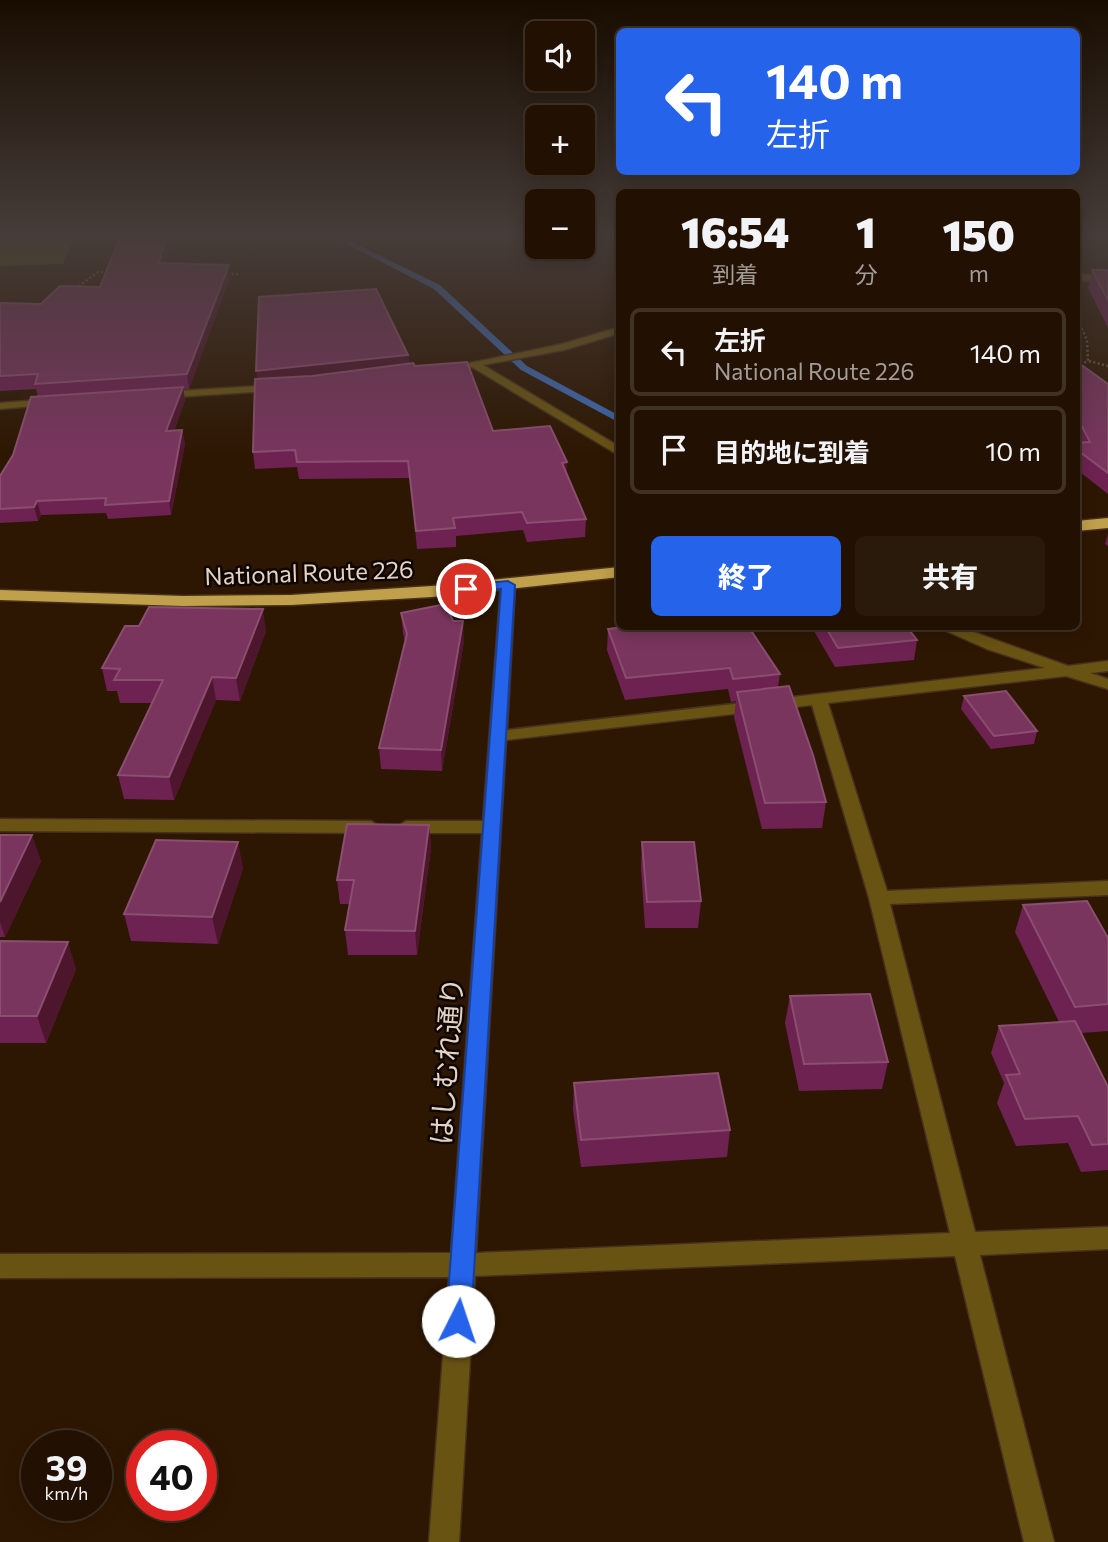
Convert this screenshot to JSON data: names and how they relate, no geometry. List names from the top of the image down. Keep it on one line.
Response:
{"streets":{"highway":["National Route 226"],"street":["はしむれ通り"]},"crossings":[["National Route 226","はしむれ通り"]],"page":{"map_buttons":["+","−"],"turn":["140 m","左折"],"eta":["16:54","到着","1","分","150","m"],"list":[{"name":"左折","note":"National Route 226","value":"140 m"},{"name":"目的地に到着","value":"10 m"}],"buttons":["終了","共有"],"speed":"39 km/h","limit":"40"}}
